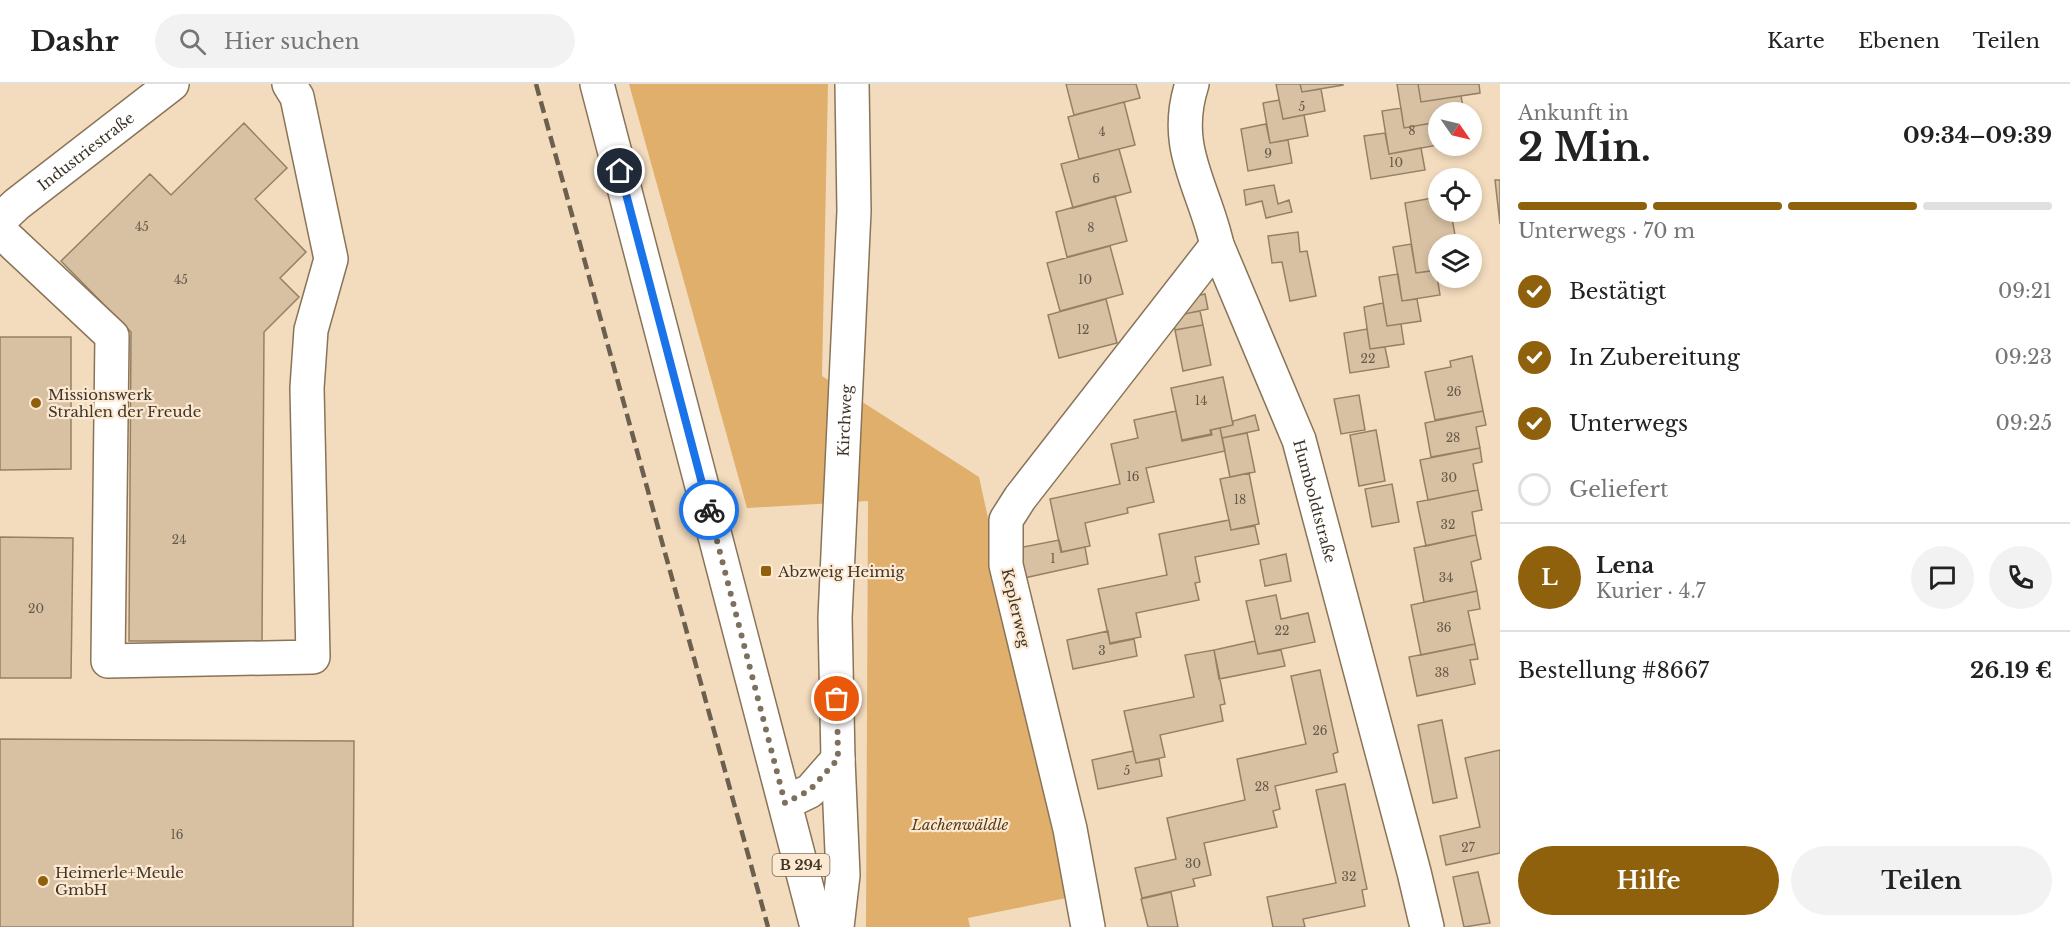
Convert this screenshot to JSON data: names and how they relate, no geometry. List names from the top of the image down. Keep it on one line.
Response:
{"streets":{"street":["Industriestraße","Kirchweg","Humboldtstraße","Keplerweg","B 294"]},"crossings":[["Humboldtstraße","Keplerweg"]],"parks":["Lachenwäldle"],"places":{"other":["Missionswerk Strahlen der Freude","Heimerle+Meule GmbH"],"transit":["Abzweig Heimig"]},"house_numbers":["5","8","4","9","10","6","45","8","45","10","12","22","26","14","28","16","30","18","32","24","1","34","20","36","22","3","38","26","5","28","16","27","30","32"],"north":"bottom right","page":{"header":"Dashr","search":"Hier suchen","nav":["Karte","Ebenen","Teilen"],"heading":["2 Min.","Ankunft in","09:34–09:39"],"panel":["Lena","Kurier · 4.7","Bestellung #8667","26.19 €"],"bar":"Unterwegs · 70 m","list":[["Bestätigt","09:21"],["In Zubereitung","09:23"],["Unterwegs","09:25"],"Geliefert"],"round":"L","buttons":["Hilfe","Teilen"]}}
